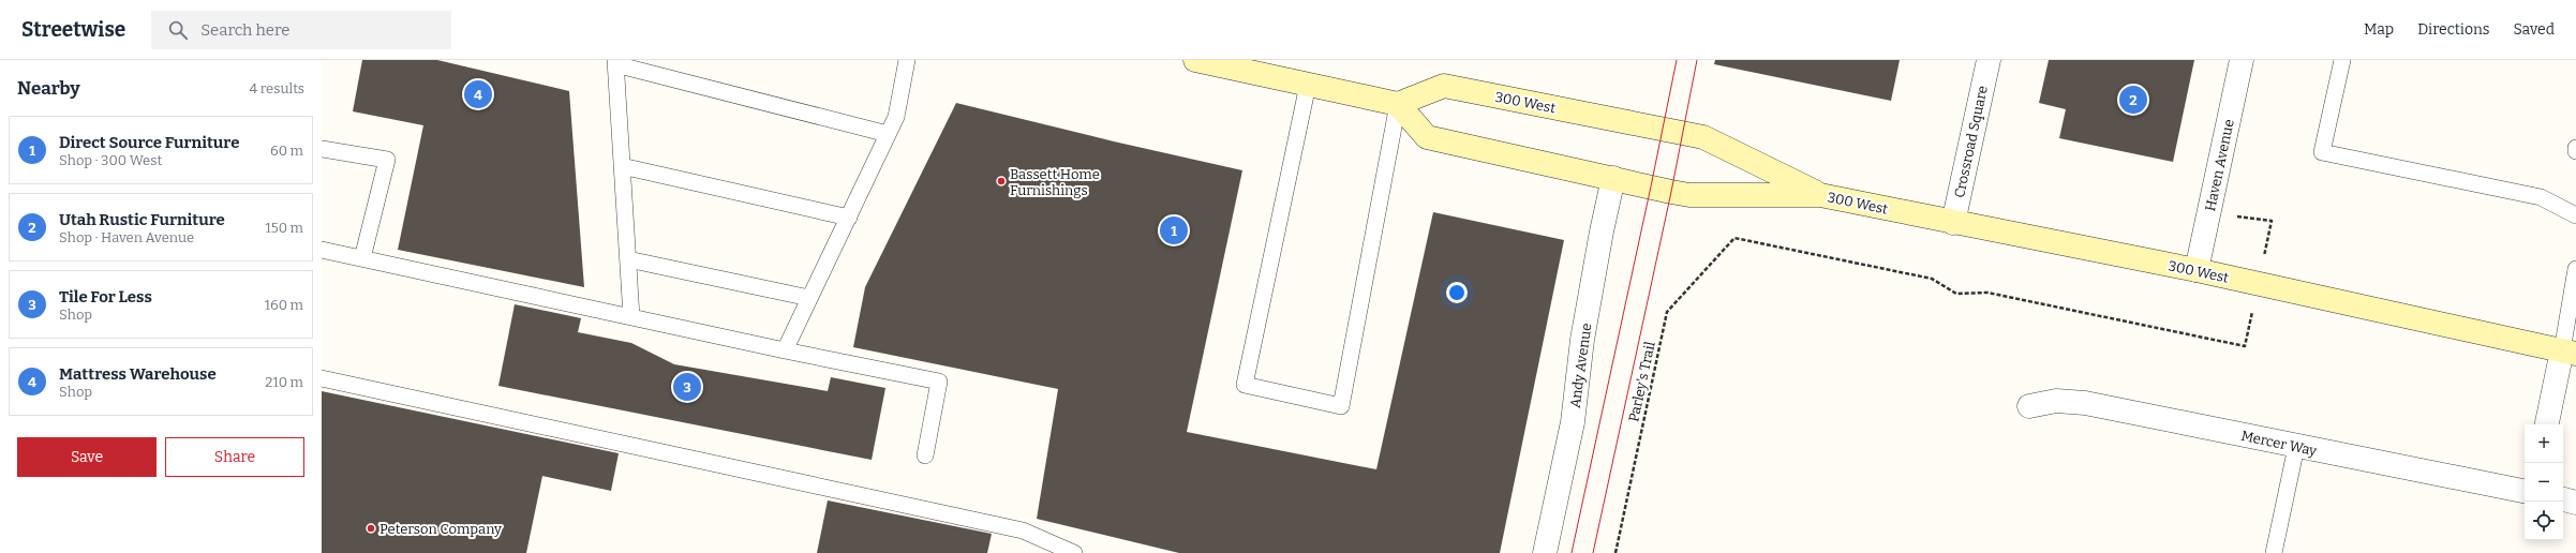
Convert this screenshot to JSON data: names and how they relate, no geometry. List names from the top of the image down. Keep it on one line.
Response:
{"streets":{"main road":["300 West"],"street":["Crossroad Square","Haven Avenue","Andy Avenue","Mercer Way"],"path":["Parley's Trail"]},"crossings":[["300 West","Crossroad Square"],["300 West","Haven Avenue"],["300 West","Andy Avenue"]],"places":["Bassett Home Furnishings","Peterson Company"],"page":{"header":"Streetwise","search":"Search here","nav":["Map","Directions","Saved"],"heading":["Nearby","4 results"],"pins":["4","2","1","3"],"list":[{"mark":"1","name":"Direct Source Furniture","note":"Shop · 300 West","value":"60 m"},{"mark":"2","name":"Utah Rustic Furniture","note":"Shop · Haven Avenue","value":"150 m"},{"mark":"3","name":"Tile For Less","note":"Shop","value":"160 m"},{"mark":"4","name":"Mattress Warehouse","note":"Shop","value":"210 m"}],"buttons":["Save","Share"],"map_buttons":["+","−"]}}
